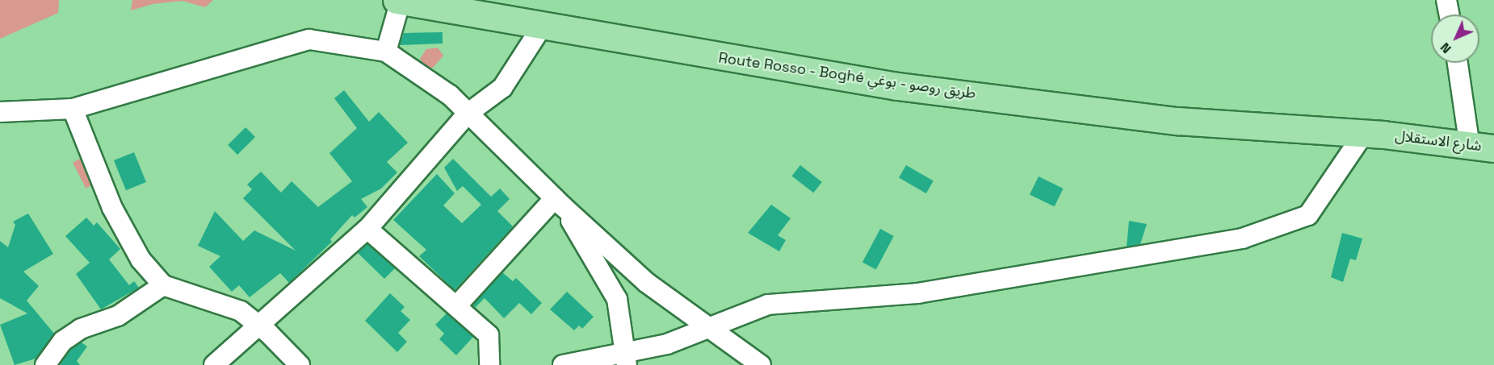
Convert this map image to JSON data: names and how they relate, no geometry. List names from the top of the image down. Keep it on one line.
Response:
{"streets":{"highway":["Route Rosso - Boghé طريق روصو - بوغي","شارع الاستقلال"]},"crossings":[["Route Rosso - Boghé طريق روصو - بوغي","شارع الاستقلال"]],"north":"bottom left"}
